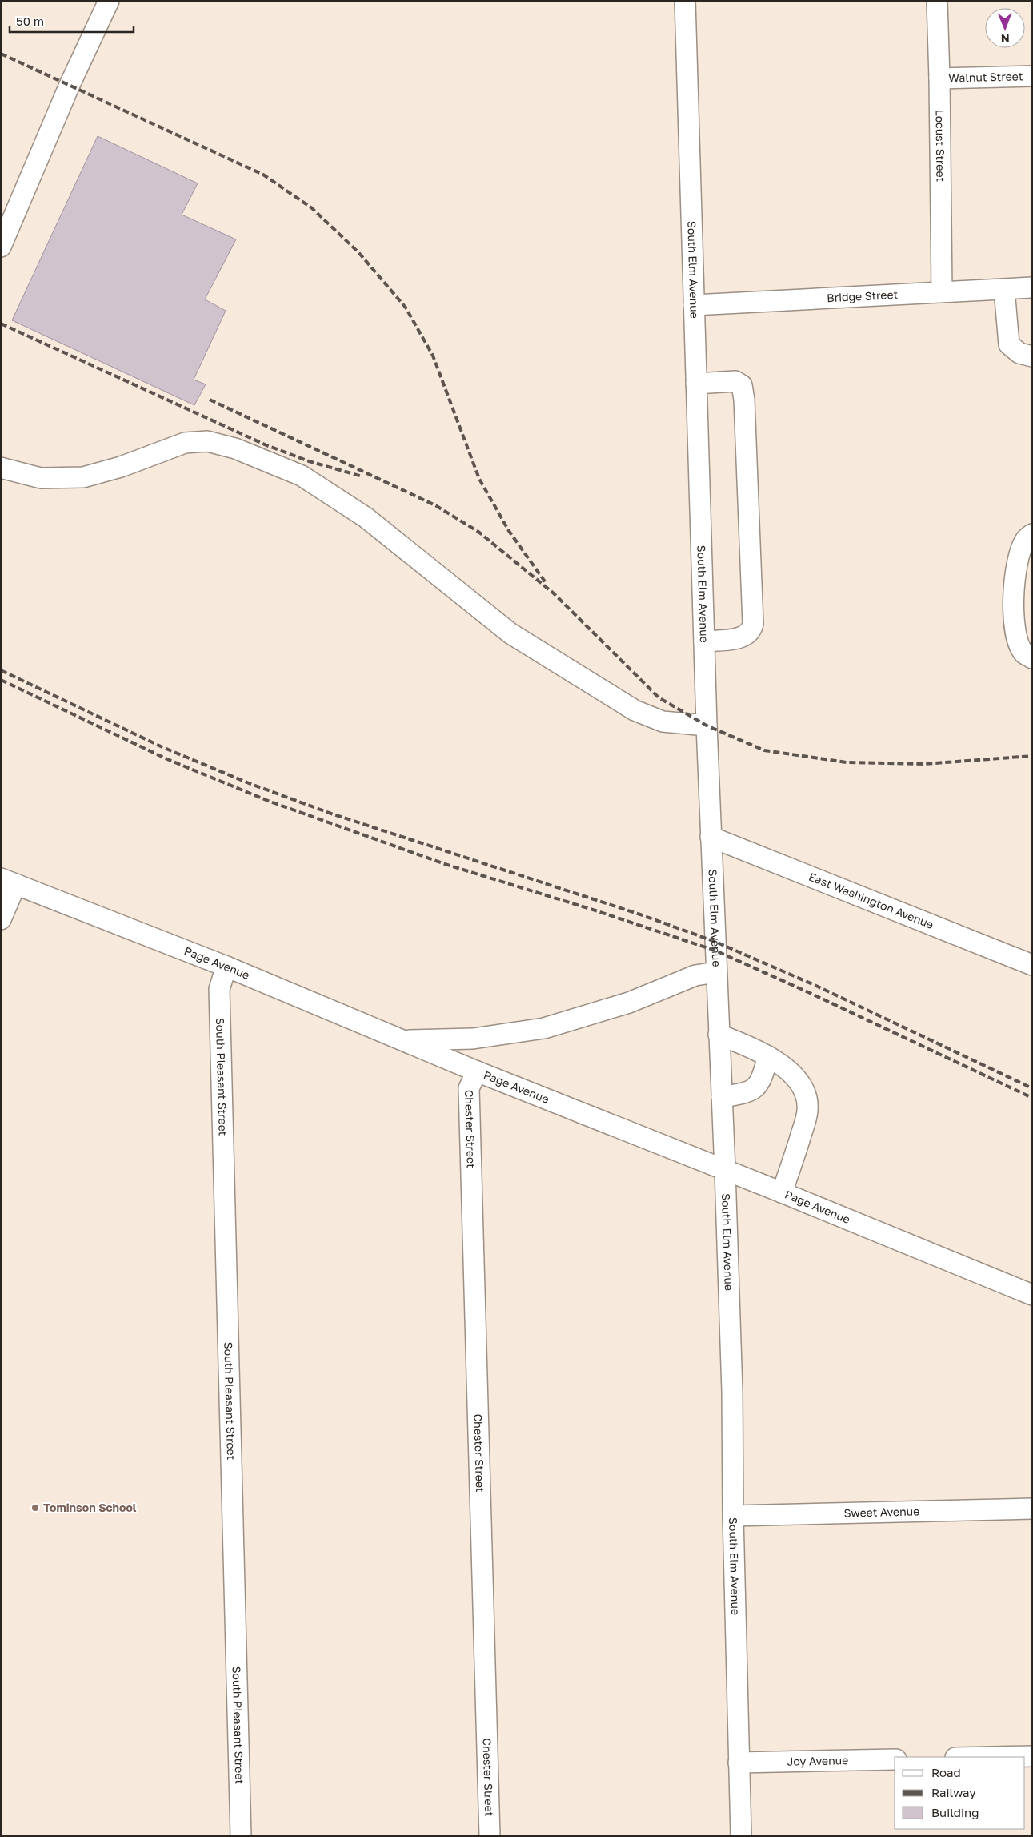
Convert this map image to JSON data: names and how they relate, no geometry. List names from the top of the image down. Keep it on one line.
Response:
{"streets":{"street":["Walnut Street","Locust Street","South Elm Avenue","Bridge Street","East Washington Avenue","Page Avenue","South Pleasant Street","Chester Street","Sweet Avenue","Joy Avenue"]},"crossings":[["Walnut Street","Locust Street"],["Locust Street","Bridge Street"],["South Elm Avenue","Bridge Street"],["South Elm Avenue","East Washington Avenue"],["South Elm Avenue","Page Avenue"],["South Elm Avenue","Sweet Avenue"],["South Elm Avenue","Joy Avenue"],["Page Avenue","South Pleasant Street"],["Page Avenue","Chester Street"]],"places":["Tominson School"],"legend":["Road","Railway","Building"],"scale_bar":"50 m","north":"bottom"}
